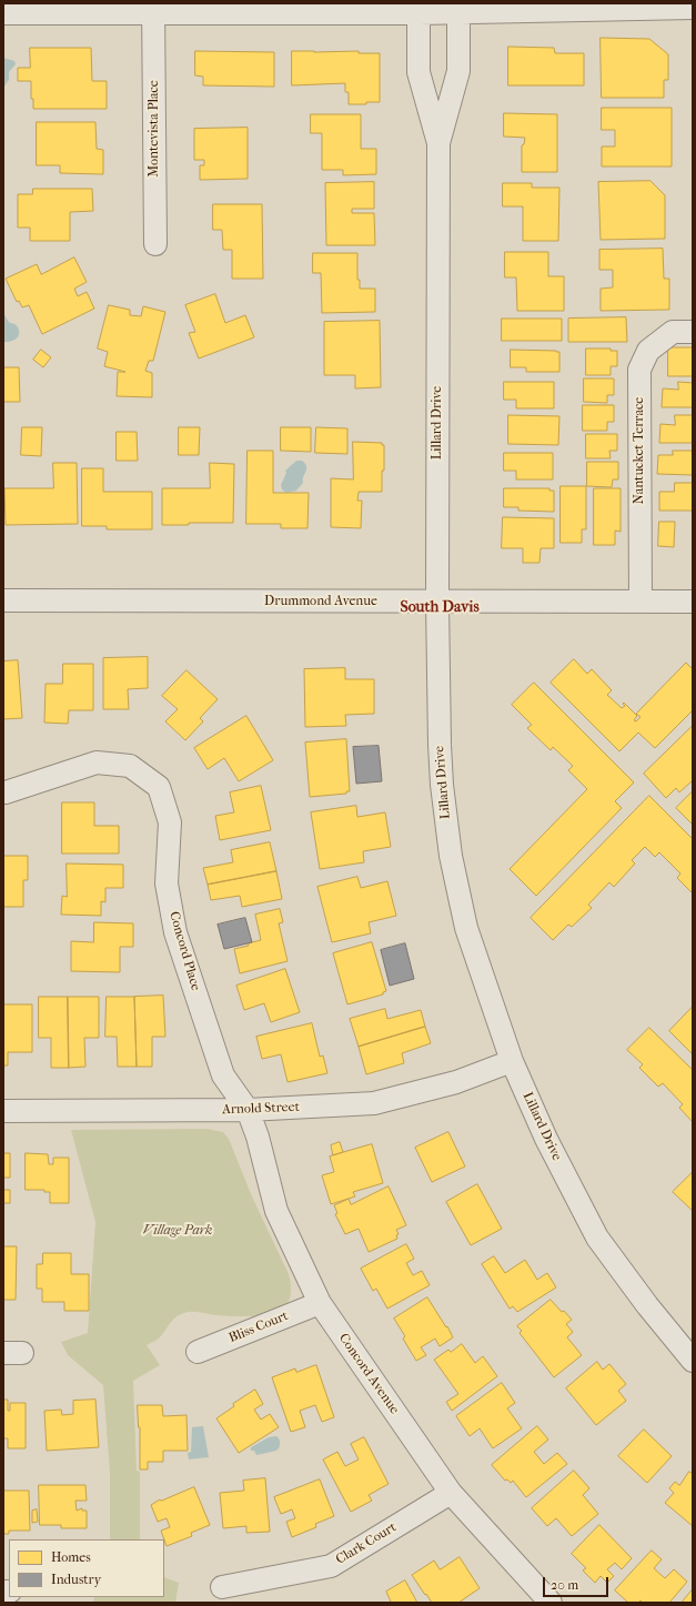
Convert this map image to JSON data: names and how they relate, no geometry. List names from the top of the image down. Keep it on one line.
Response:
{"streets":{"street":["Montevista Place","Lillard Drive","Nantucket Terrace","Drummond Avenue","Concord Place","Arnold Street","Bliss Court","Concord Avenue","Clark Court"]},"crossings":[["Lillard Drive","Drummond Avenue"],["Lillard Drive","Arnold Street"],["Nantucket Terrace","Drummond Avenue"],["Concord Place","Arnold Street"],["Concord Place","Concord Avenue"],["Arnold Street","Concord Avenue"],["Bliss Court","Concord Avenue"],["Concord Avenue","Clark Court"]],"districts":["South Davis"],"parks":["Village Park"],"legend":["Homes","Industry"],"scale_bar":"20 m"}
